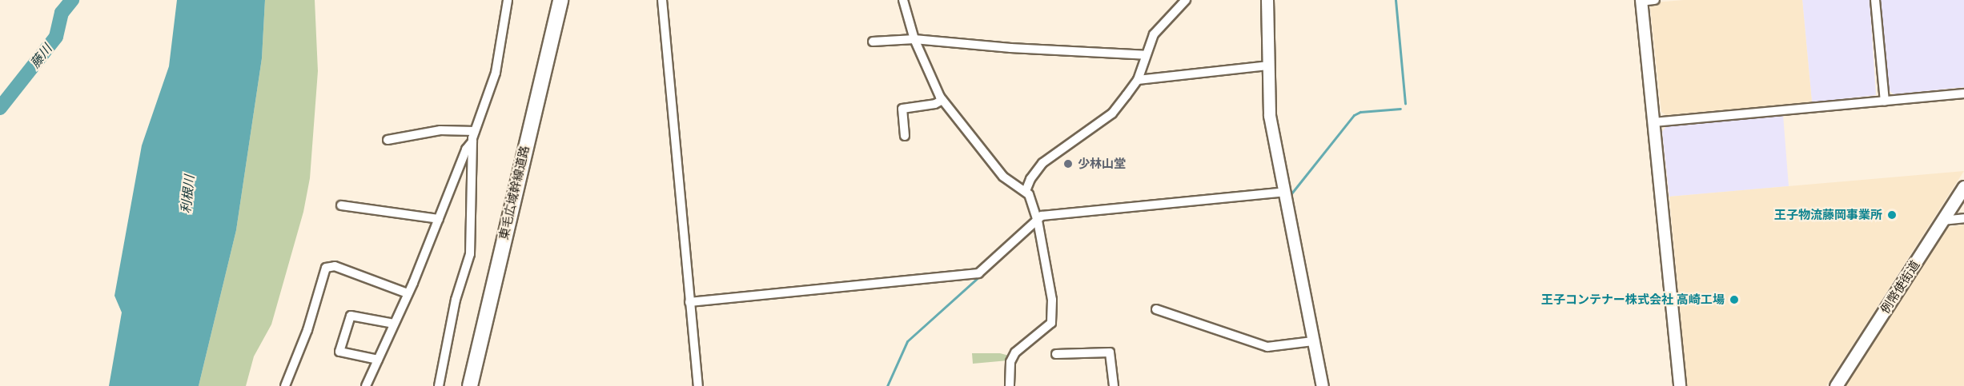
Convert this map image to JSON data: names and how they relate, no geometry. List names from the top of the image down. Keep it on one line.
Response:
{"streets":{"highway":["東毛広域幹線道路"],"main road":["例幣使街道"]},"water":["藤川","利根川"],"places":["少林山堂","王子物流藤岡事業所","王子コンテナー株式会社 高崎工場"]}
